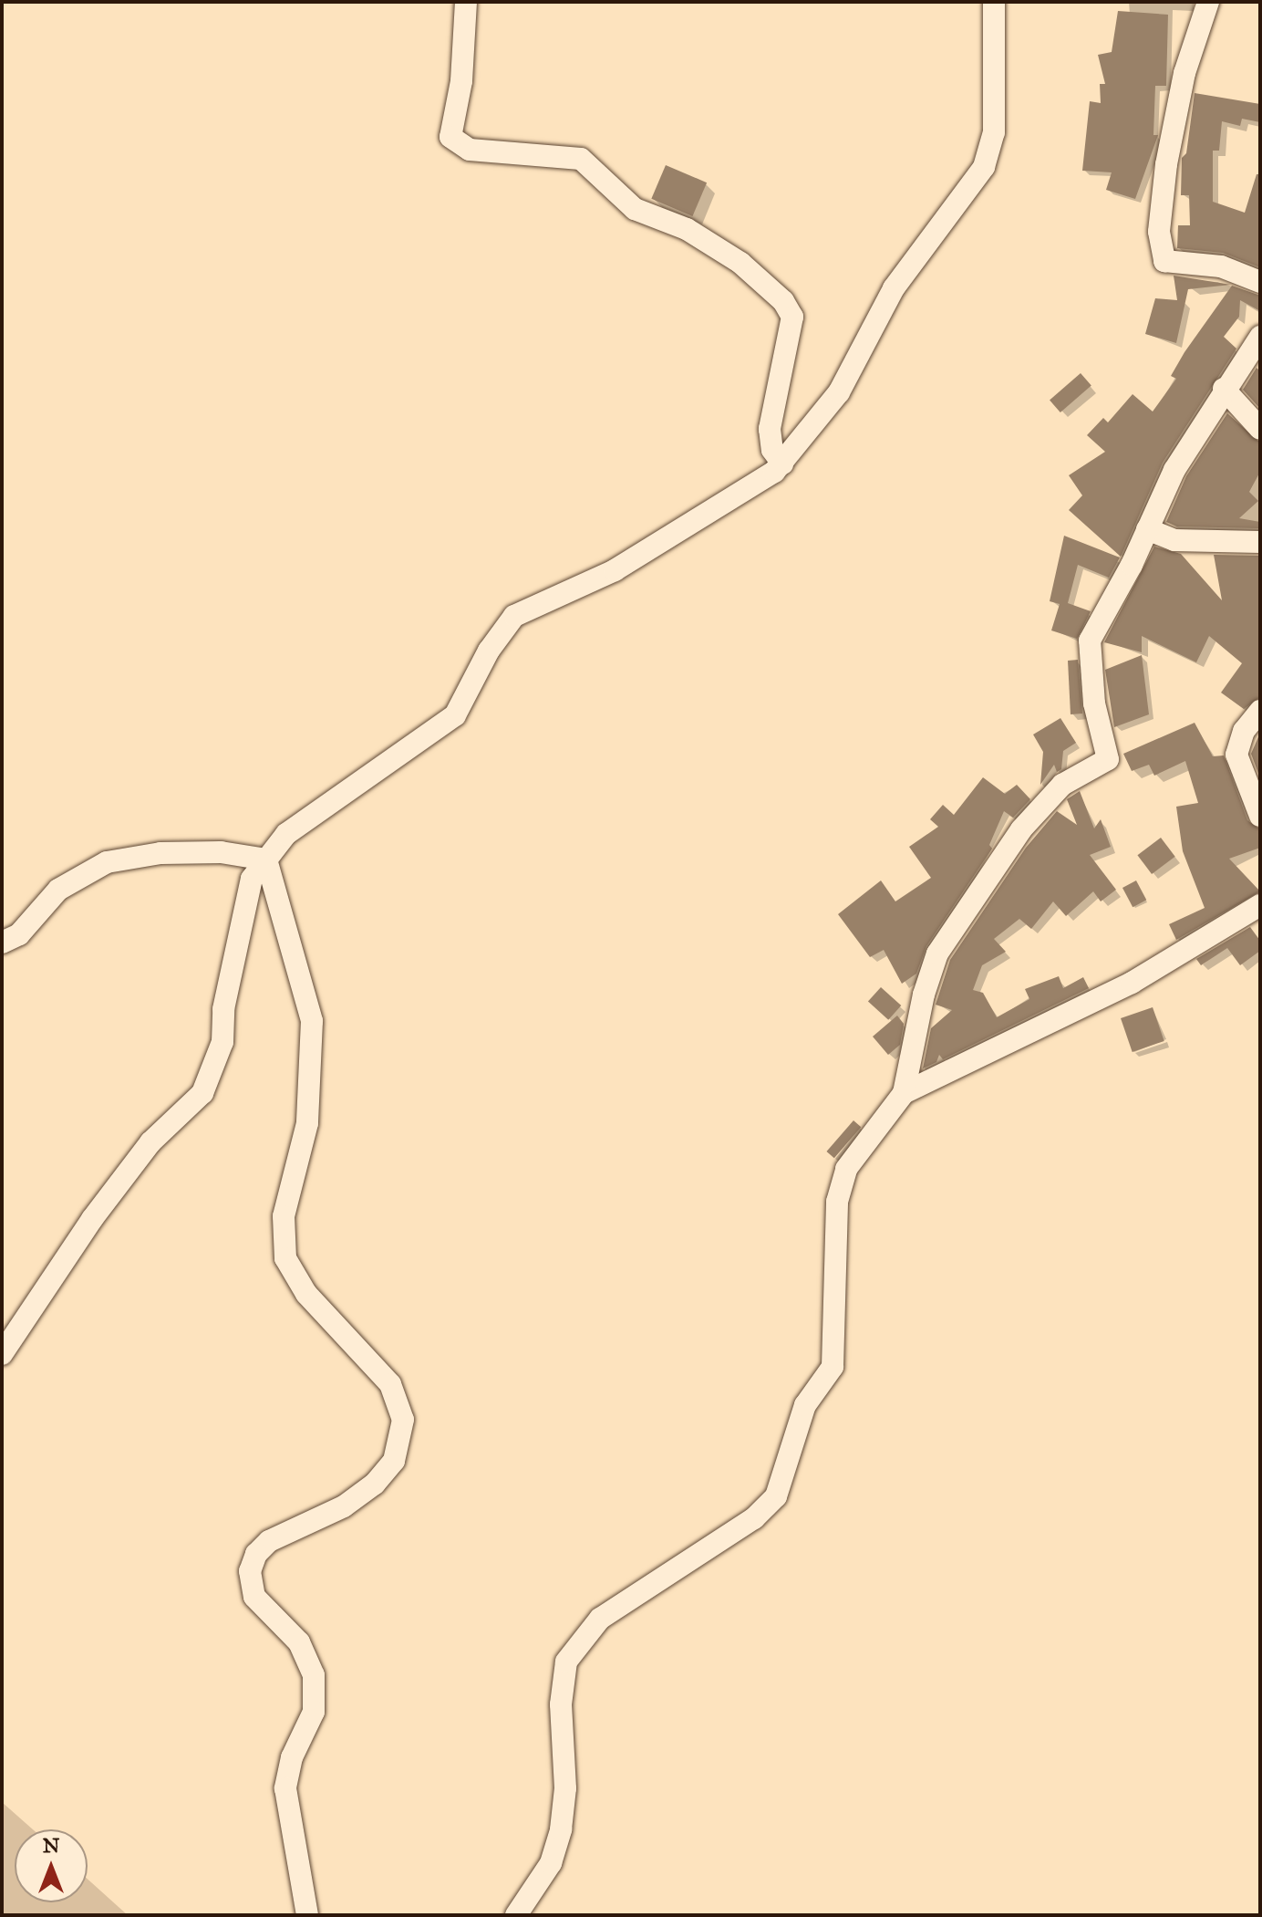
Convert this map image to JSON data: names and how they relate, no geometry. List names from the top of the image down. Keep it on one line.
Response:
{"north":"top"}
